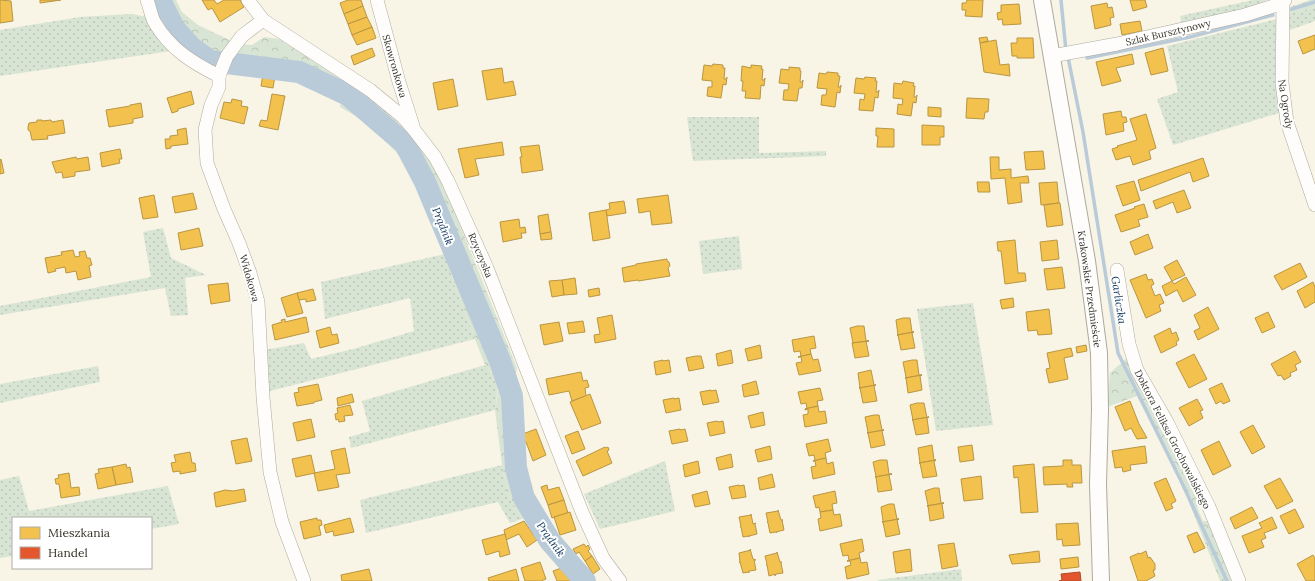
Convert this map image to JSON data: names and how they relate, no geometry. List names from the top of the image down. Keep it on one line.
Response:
{"streets":{"main road":["Krakowskie Przedmieście"],"street":["Szlak Bursztynowy","Skowronkowa","Na Ogrody","Rzyczyska","Widokowa","Doktora Feliksa Grochowalskiego"]},"crossings":[["Szlak Bursztynowy","Na Ogrody"],["Szlak Bursztynowy","Krakowskie Przedmieście"],["Skowronkowa","Rzyczyska"],["Rzyczyska","Widokowa"]],"water":["Prądnik","Garliczka"],"legend":["Mieszkania","Handel"]}
